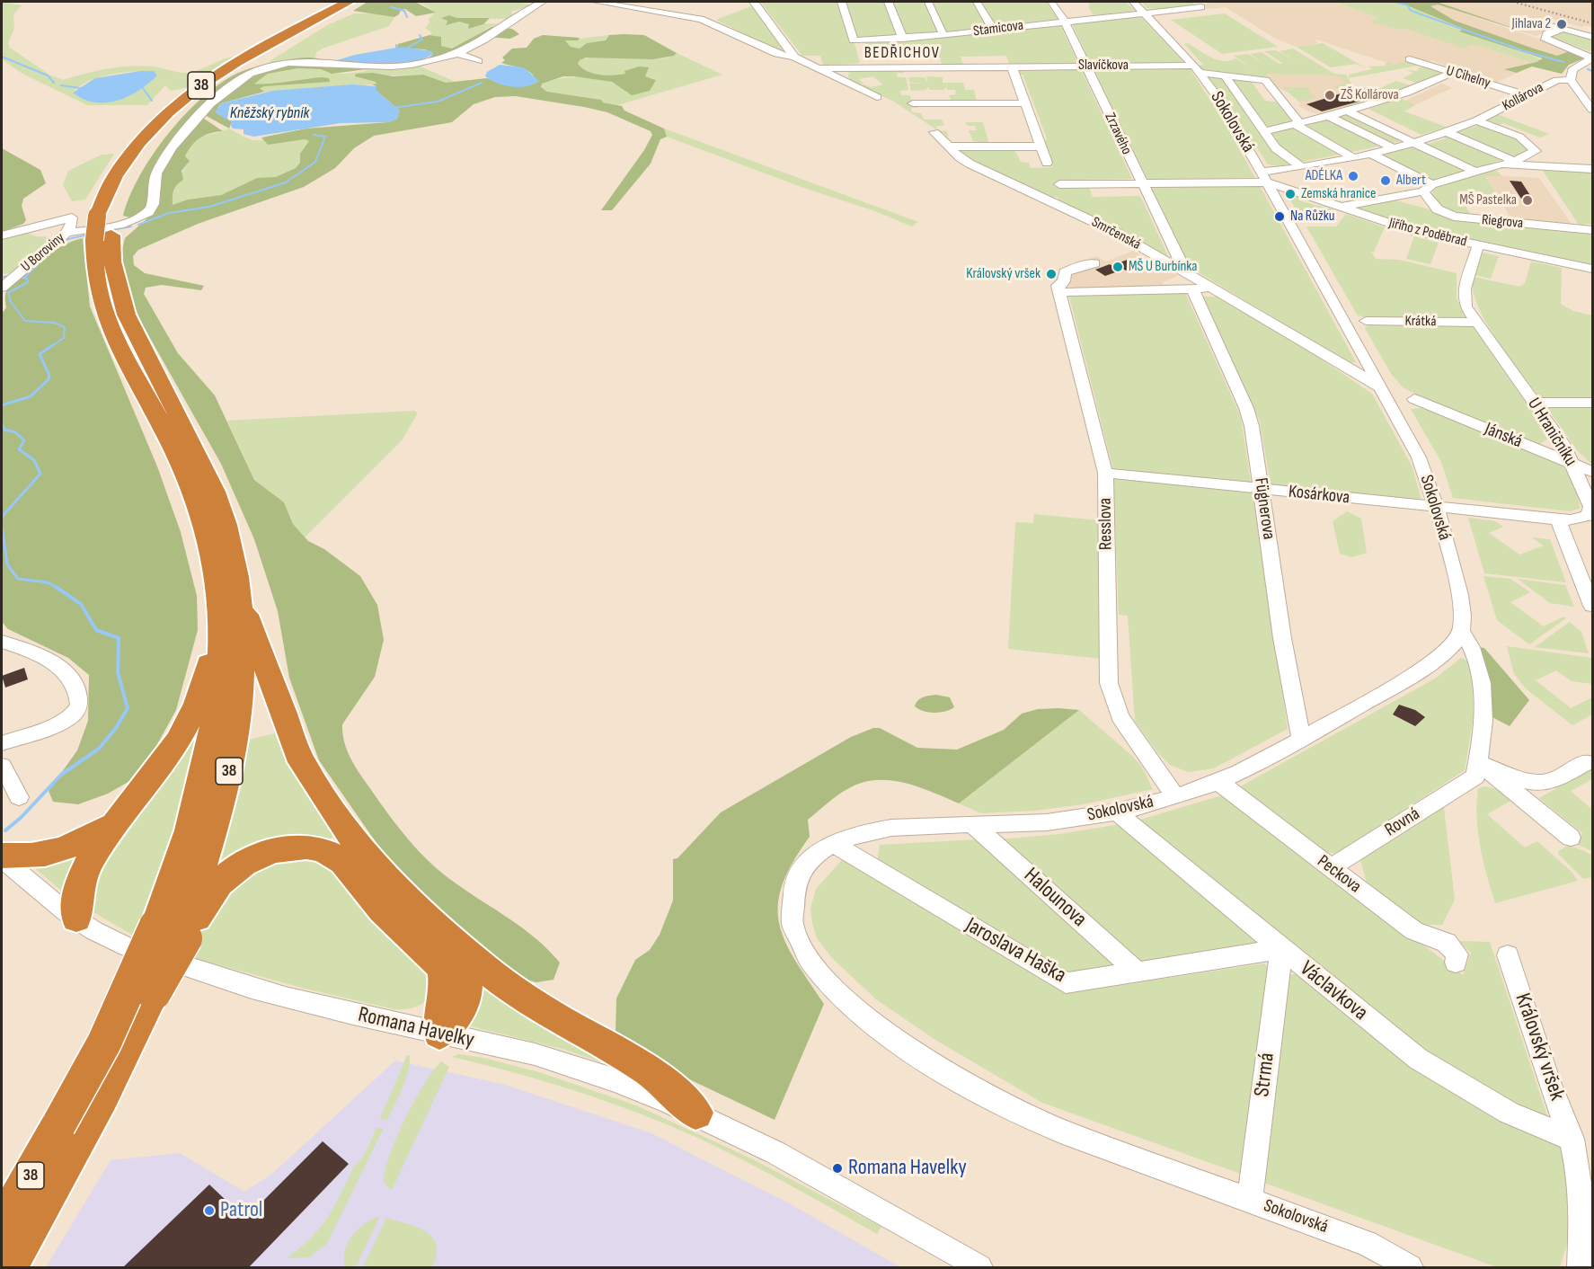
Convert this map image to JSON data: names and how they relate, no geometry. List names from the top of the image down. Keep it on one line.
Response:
{"streets":{"highway":["38"],"street":["Stamicova","Slavíčkova","U Cihelny","Kollárova","Sokolovská","Zrzavého","Riegrova","Jiřího z Poděbrad","Smrčenská","U Boroviny","Krátká","U Hraničníku","Jánská","Kosárkova","Fügnerova","Resslova","Rovná","Peckova","Halounova","Jaroslava Haška","Václavkova","Romana Havelky","Královský vršek","Strmá"]},"crossings":[["Stamicova","Sokolovská"],["Stamicova","Zrzavého"],["Slavíčkova","Sokolovská"],["Slavíčkova","Zrzavého"],["U Cihelny","Kollárova"],["Kollárova","Sokolovská"],["Kollárova","Jiřího z Poděbrad"],["Sokolovská","Jiřího z Poděbrad"],["Sokolovská","Smrčenská"],["Sokolovská","Kosárkova"],["Sokolovská","Fügnerova"],["Sokolovská","Resslova"],["Sokolovská","Peckova"],["Sokolovská","Halounova"],["Sokolovská","Jaroslava Haška"],["Sokolovská","Václavkova"],["Sokolovská","Strmá"],["Zrzavého","Smrčenská"],["Jiřího z Poděbrad","U Hraničníku"],["Krátká","U Hraničníku"],["U Hraničníku","Jánská"],["Kosárkova","Fügnerova"],["Kosárkova","Resslova"],["Rovná","Peckova"],["Halounova","Jaroslava Haška"],["Jaroslava Haška","Václavkova"],["Jaroslava Haška","Strmá"],["Václavkova","Královský vršek"],["Václavkova","Strmá"]],"districts":["BEDŘICHOV"],"water":["Kněžský rybník"],"places":["Jihlava 2","ZŠ Kollárova","ADÉLKA","Albert","Zemská hranice","MŠ Pastelka","Na Růžku","MŠ U Burbínka","Královský vršek","Romana Havelky","Patrol"]}
